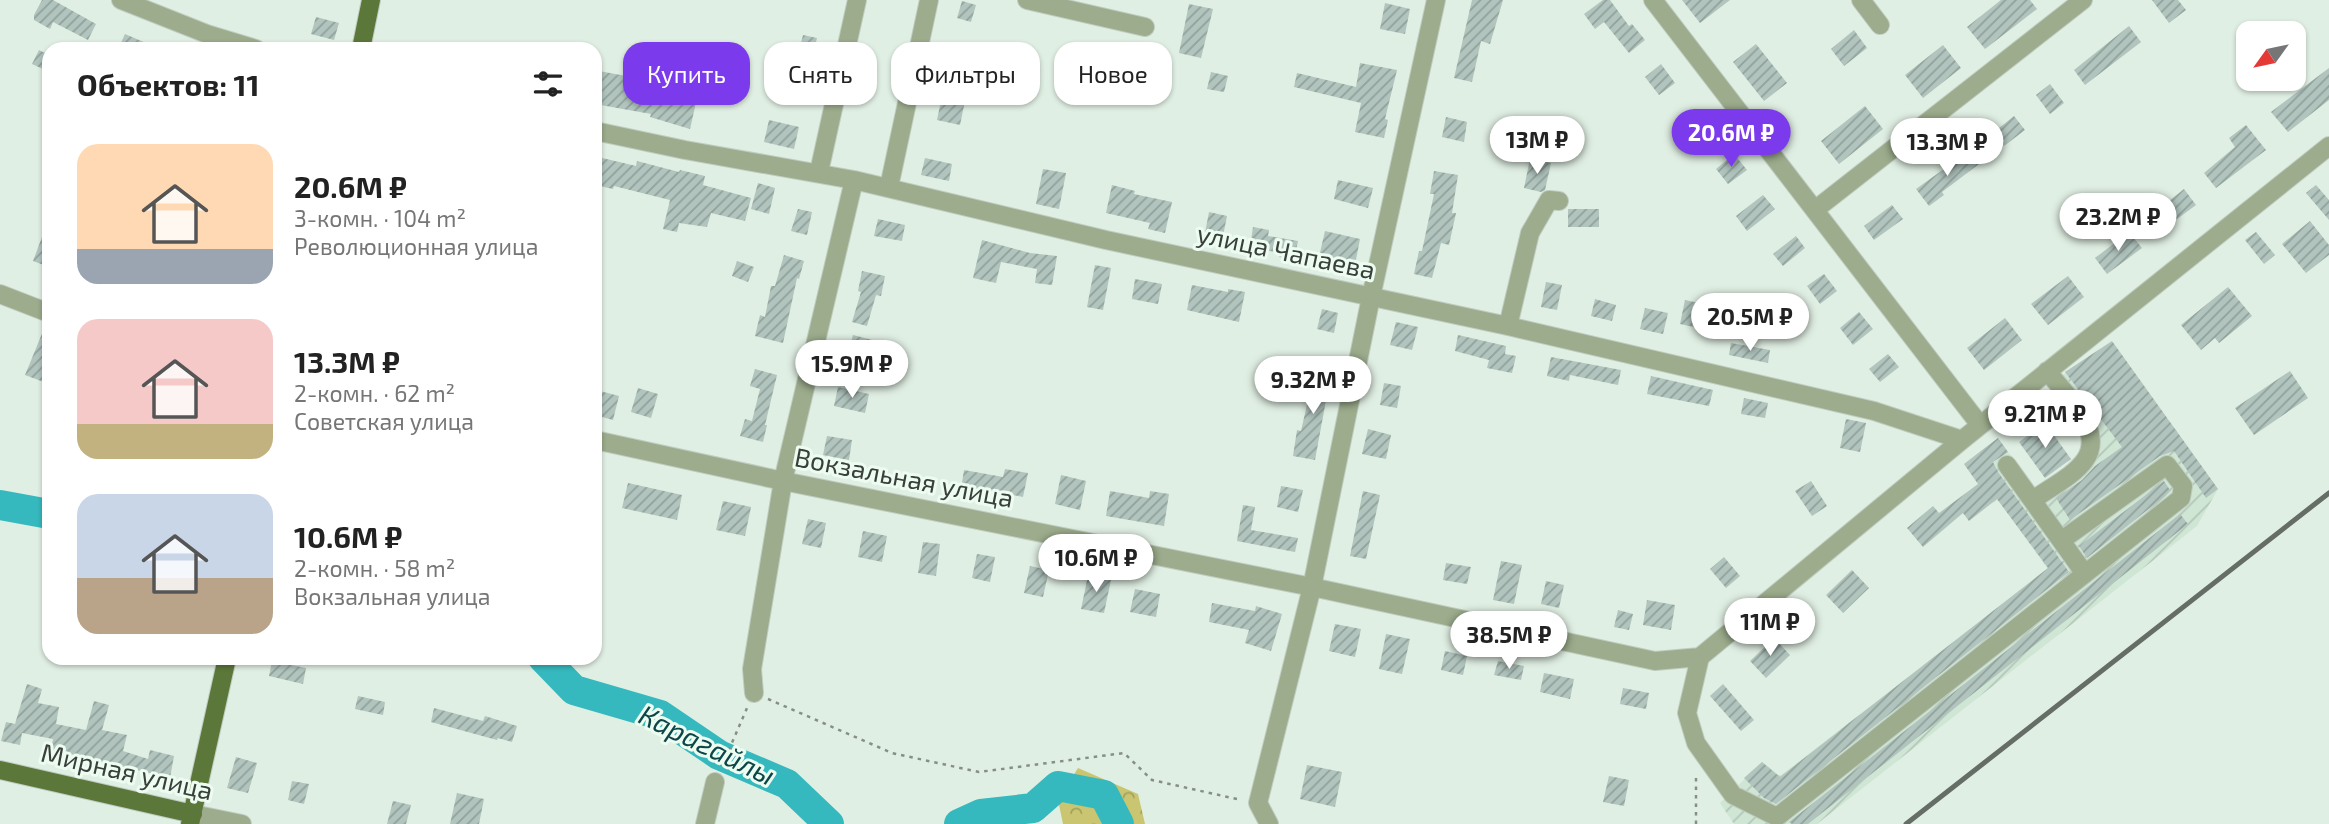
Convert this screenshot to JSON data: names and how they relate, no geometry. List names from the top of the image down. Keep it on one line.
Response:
{"streets":{"main road":["Мирная улица"],"street":["улица Чапаева","Вокзальная улица"]},"water":["Карагайлы"],"north":"bottom left","page":{"chip":["Купить","Снять","Фильтры","Новое"],"heading":"Объектов: 11","price":["20.6M ₽","13M ₽","13.3M ₽","23.2M ₽","20.5M ₽","15.9M ₽","9.32M ₽","9.21M ₽","10.6M ₽","11M ₽","38.5M ₽"],"list":[{"name":"20.6M ₽","note":"3-комн. · 104 m² · Революционная улица"},{"name":"13.3M ₽","note":"2-комн. · 62 m² · Советская улица"},{"name":"10.6M ₽","note":"2-комн. · 58 m² · Вокзальная улица"}]}}
